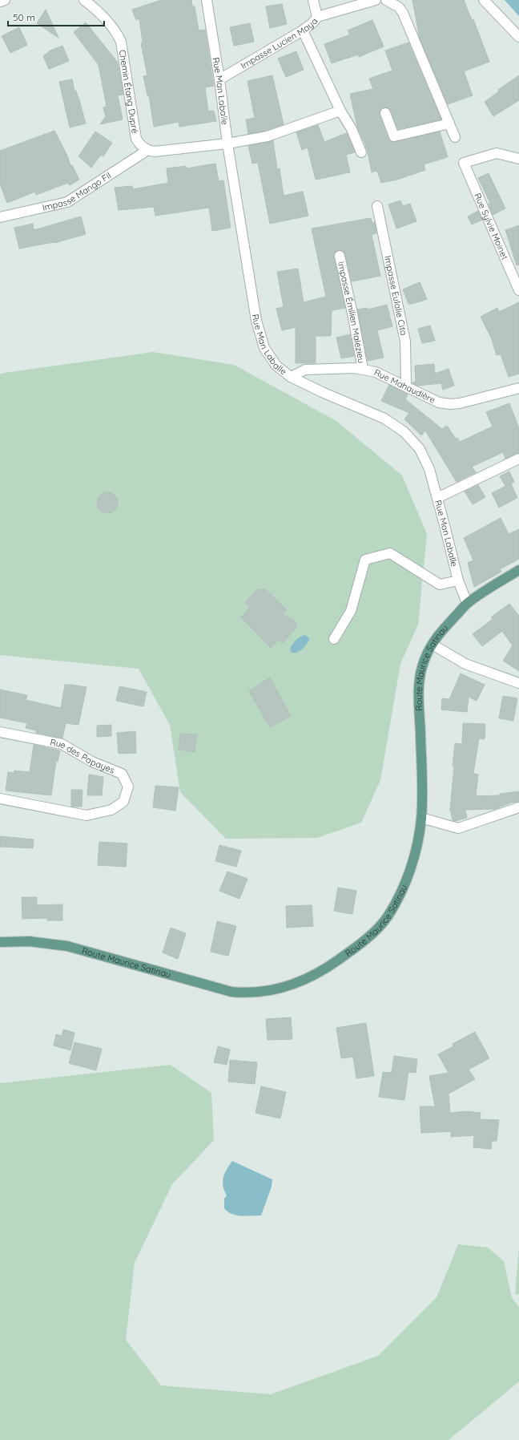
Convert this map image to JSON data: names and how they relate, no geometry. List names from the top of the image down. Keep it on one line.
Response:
{"streets":{"main road":["Route Maurice Satinau"],"street":["Impasse Lucien Maya","Chemin Étang Dupré","Rue Man Laballe","Impasse Mango Fil","Rue Sylvie Moinet","Impasse Eulalie Cita","Impasse Émilien Malézieu","Rue Mahaudière","Rue des Papayes"]},"crossings":[["Impasse Lucien Maya","Rue Man Laballe"],["Chemin Étang Dupré","Impasse Mango Fil"],["Rue Man Laballe","Rue Mahaudière"],["Rue Man Laballe","Route Maurice Satinau"],["Impasse Eulalie Cita","Rue Mahaudière"],["Impasse Émilien Malézieu","Rue Mahaudière"]],"scale_bar":"50 m"}
